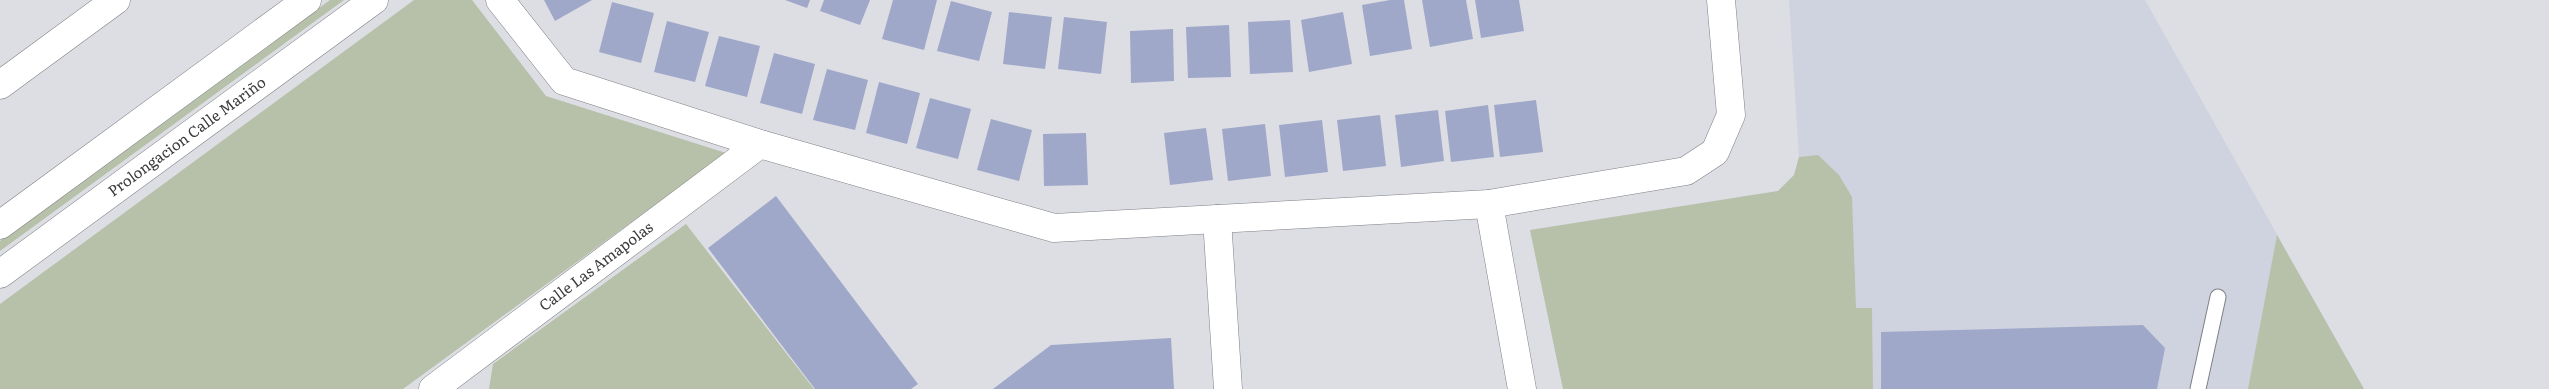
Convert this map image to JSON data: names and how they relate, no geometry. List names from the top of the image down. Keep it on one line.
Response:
{"streets":{"street":["Prolongacion Calle Mariño","Calle Las Amapolas"]}}
